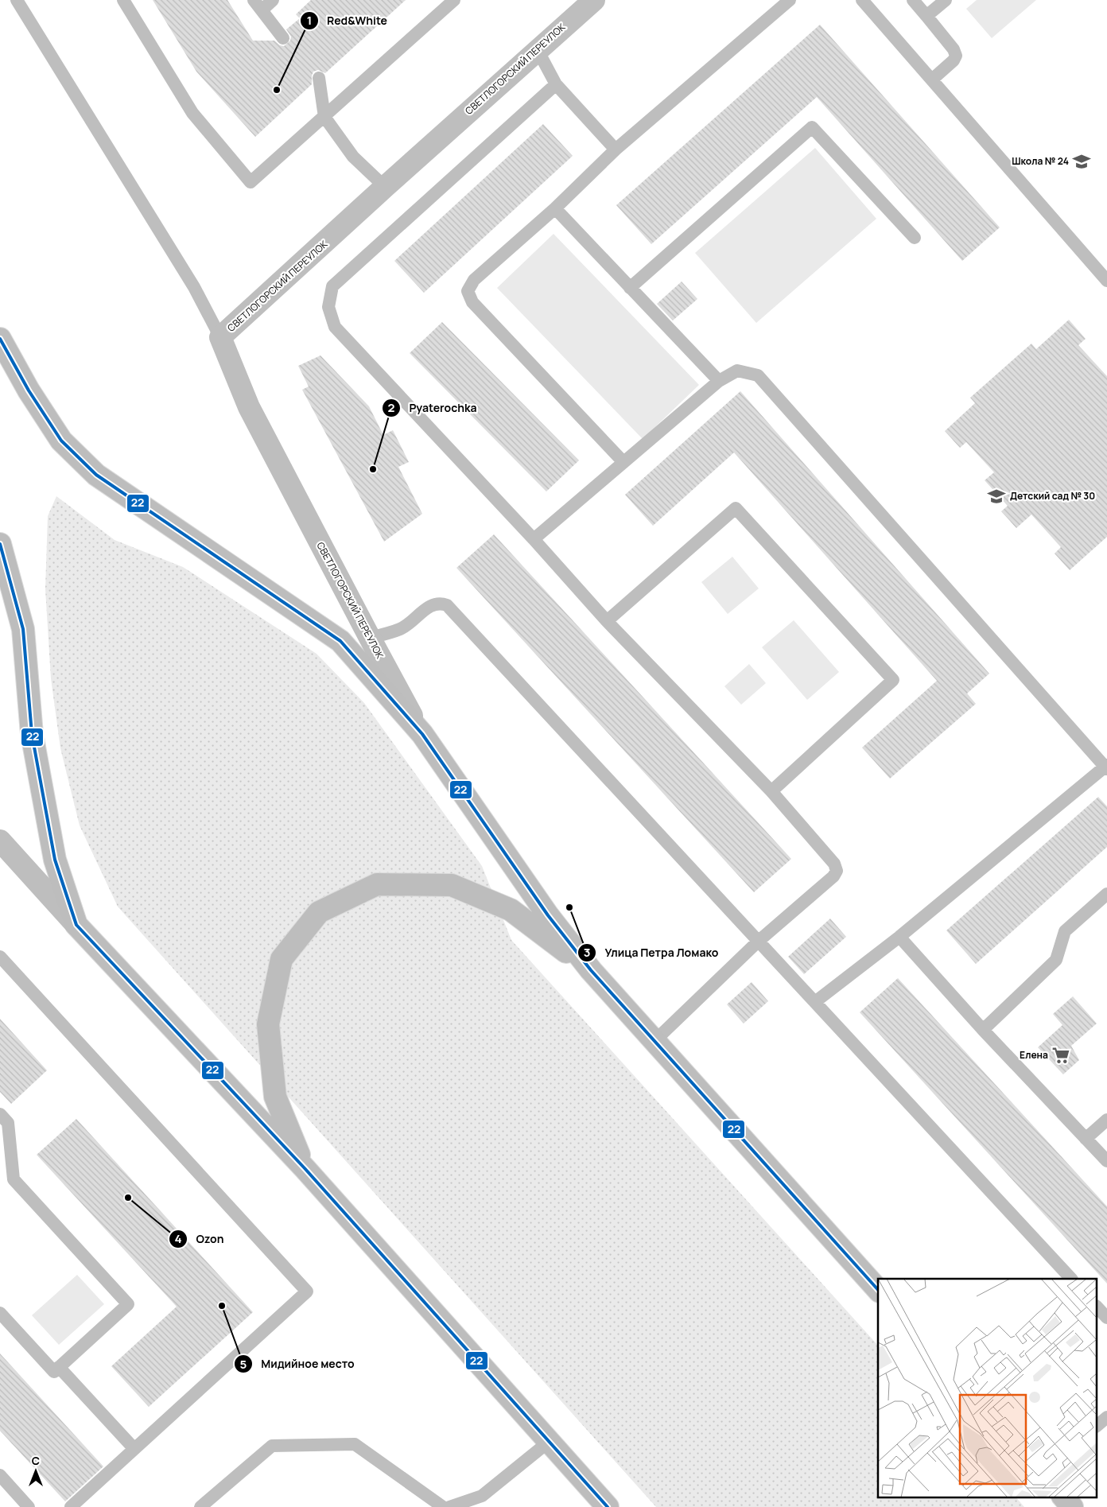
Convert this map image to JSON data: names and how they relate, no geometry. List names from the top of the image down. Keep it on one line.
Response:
{"streets":{"street":["СВЕТЛОГОРСКИЙ ПЕРЕУЛОК"]},"places":{"other":["Red&White","Pyaterochka","Улица Петра Ломако","Ozon","Мидийное место"],"school or university":["Школа № 24","Детский сад № 30"],"supermarket":["Елена"]},"lines":["transit line 22"],"north":"top"}
